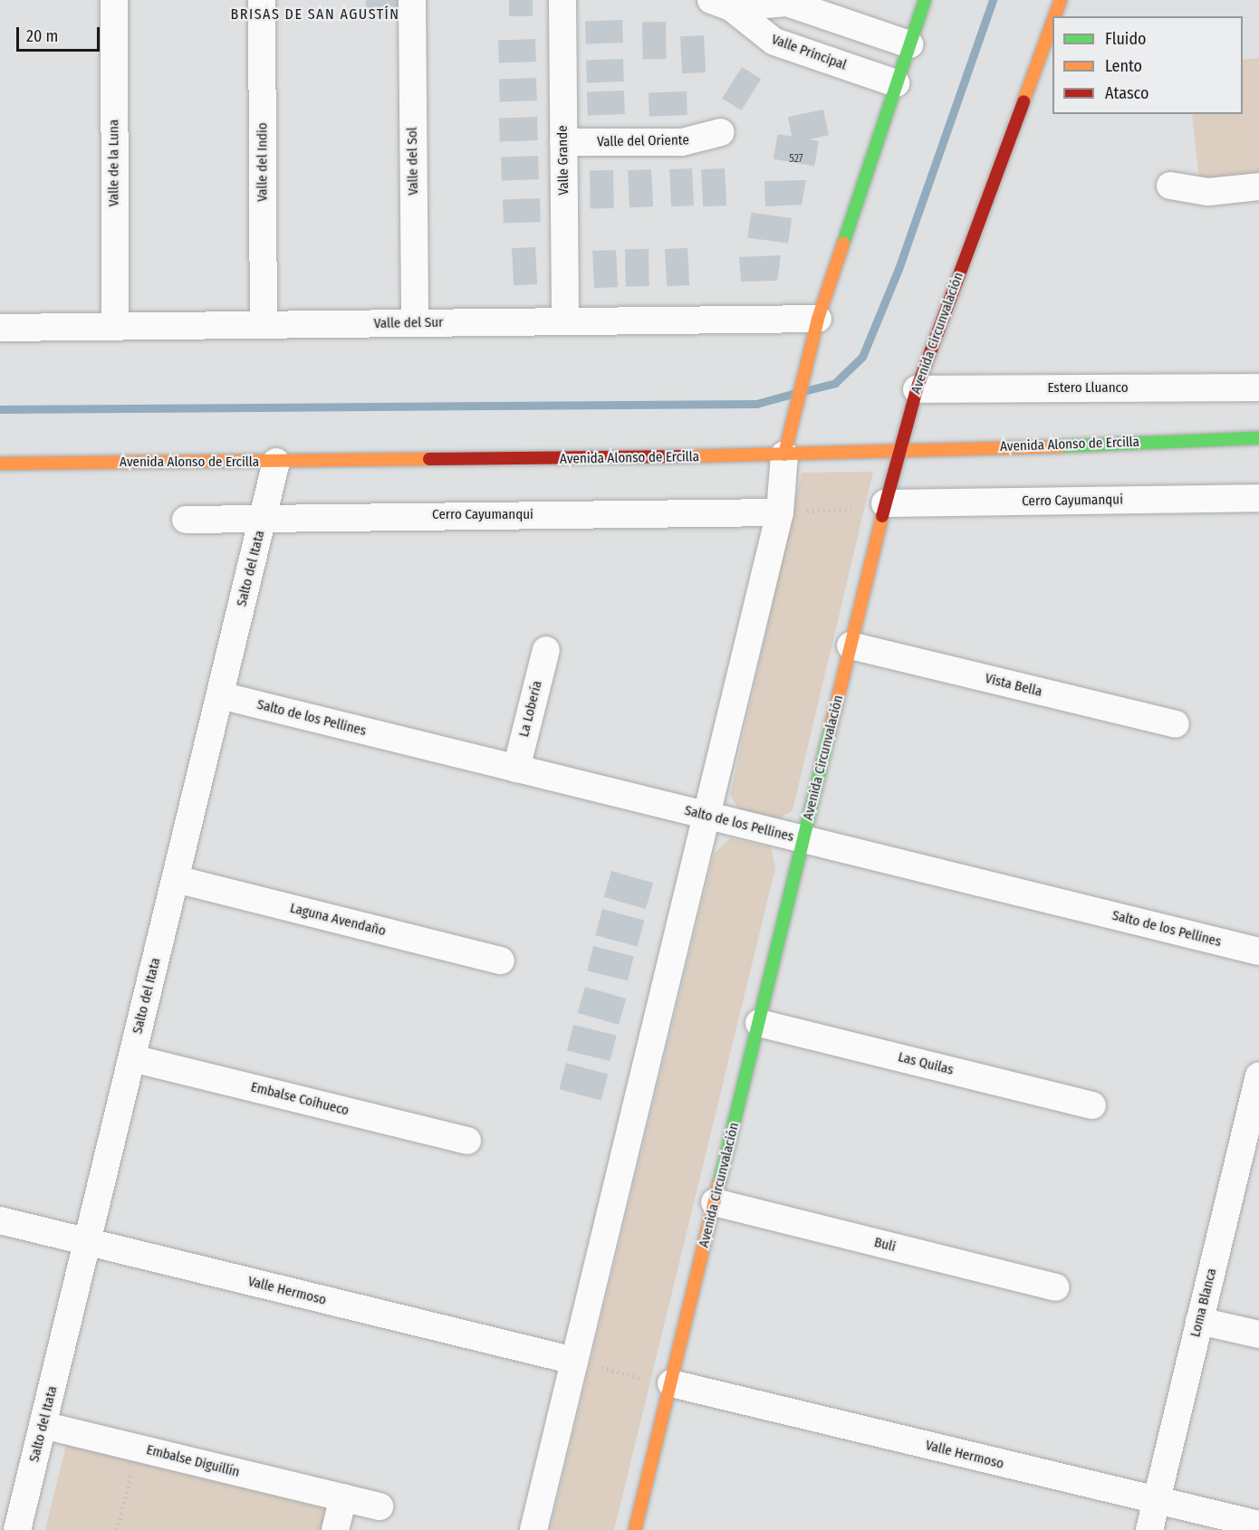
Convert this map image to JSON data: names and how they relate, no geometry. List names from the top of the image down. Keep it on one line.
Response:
{"streets":{"street":["Valle Principal","Valle del Oriente","Valle Grande","Valle del Sol","Valle del Indio","Valle de la Luna","Valle del Sur","Avenida Circunvalación","Estero Lluanco","Avenida Alonso de Ercilla","Cerro Cayumanqui","Salto del Itata","Vista Bella","La Lobería","Salto de los Pellines","Laguna Avendaño","Las Quilas","Embalse Coihueco","Buli","Valle Hermoso","Loma Blanca","Embalse Diguillín"]},"crossings":[["Valle del Oriente","Valle Grande"],["Valle Grande","Valle del Sur"],["Valle del Sol","Valle del Sur"],["Valle del Indio","Valle del Sur"],["Valle de la Luna","Valle del Sur"],["Avenida Circunvalación","Estero Lluanco"],["Avenida Circunvalación","Avenida Alonso de Ercilla"],["Avenida Circunvalación","Cerro Cayumanqui"],["Avenida Circunvalación","Vista Bella"],["Avenida Circunvalación","Salto de los Pellines"],["Avenida Circunvalación","Las Quilas"],["Avenida Circunvalación","Buli"],["Avenida Circunvalación","Valle Hermoso"],["Avenida Alonso de Ercilla","Salto del Itata"],["Cerro Cayumanqui","Salto del Itata"],["Salto del Itata","Salto de los Pellines"],["Salto del Itata","Laguna Avendaño"],["Salto del Itata","Embalse Coihueco"],["Salto del Itata","Valle Hermoso"],["Salto del Itata","Embalse Diguillín"],["La Lobería","Salto de los Pellines"],["Valle Hermoso","Loma Blanca"]],"districts":["BRISAS DE SAN AGUSTÍN"],"house_numbers":["527"],"legend":["Fluido","Lento","Atasco"],"scale_bar":"20 m"}
